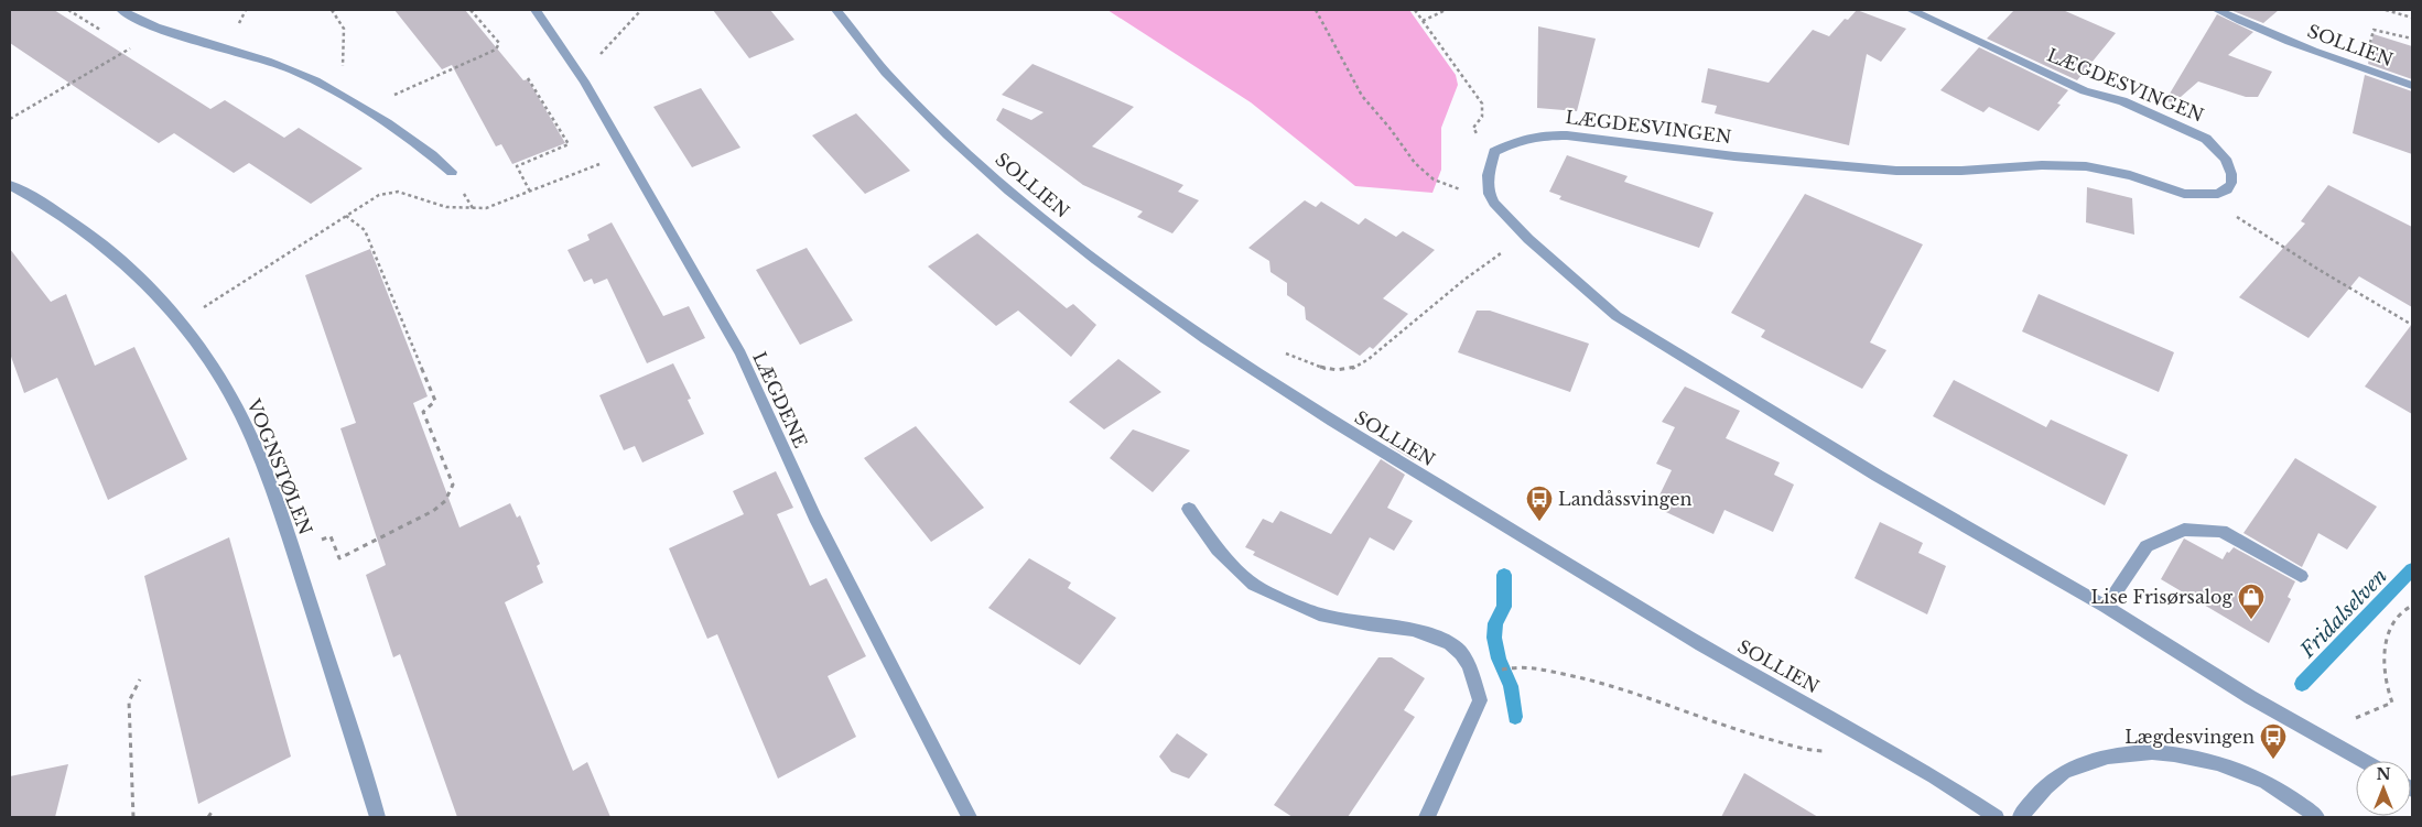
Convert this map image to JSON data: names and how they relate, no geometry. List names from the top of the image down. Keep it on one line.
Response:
{"streets":{"street":["SOLLIEN","LÆGDESVINGEN","LÆGDENE","VOGNSTØLEN"]},"water":["Fridalselven"],"places":{"bus stop":["Landåssvingen","Lægdesvingen"],"shop":["Lise Frisørsalog"]},"north":"top"}
